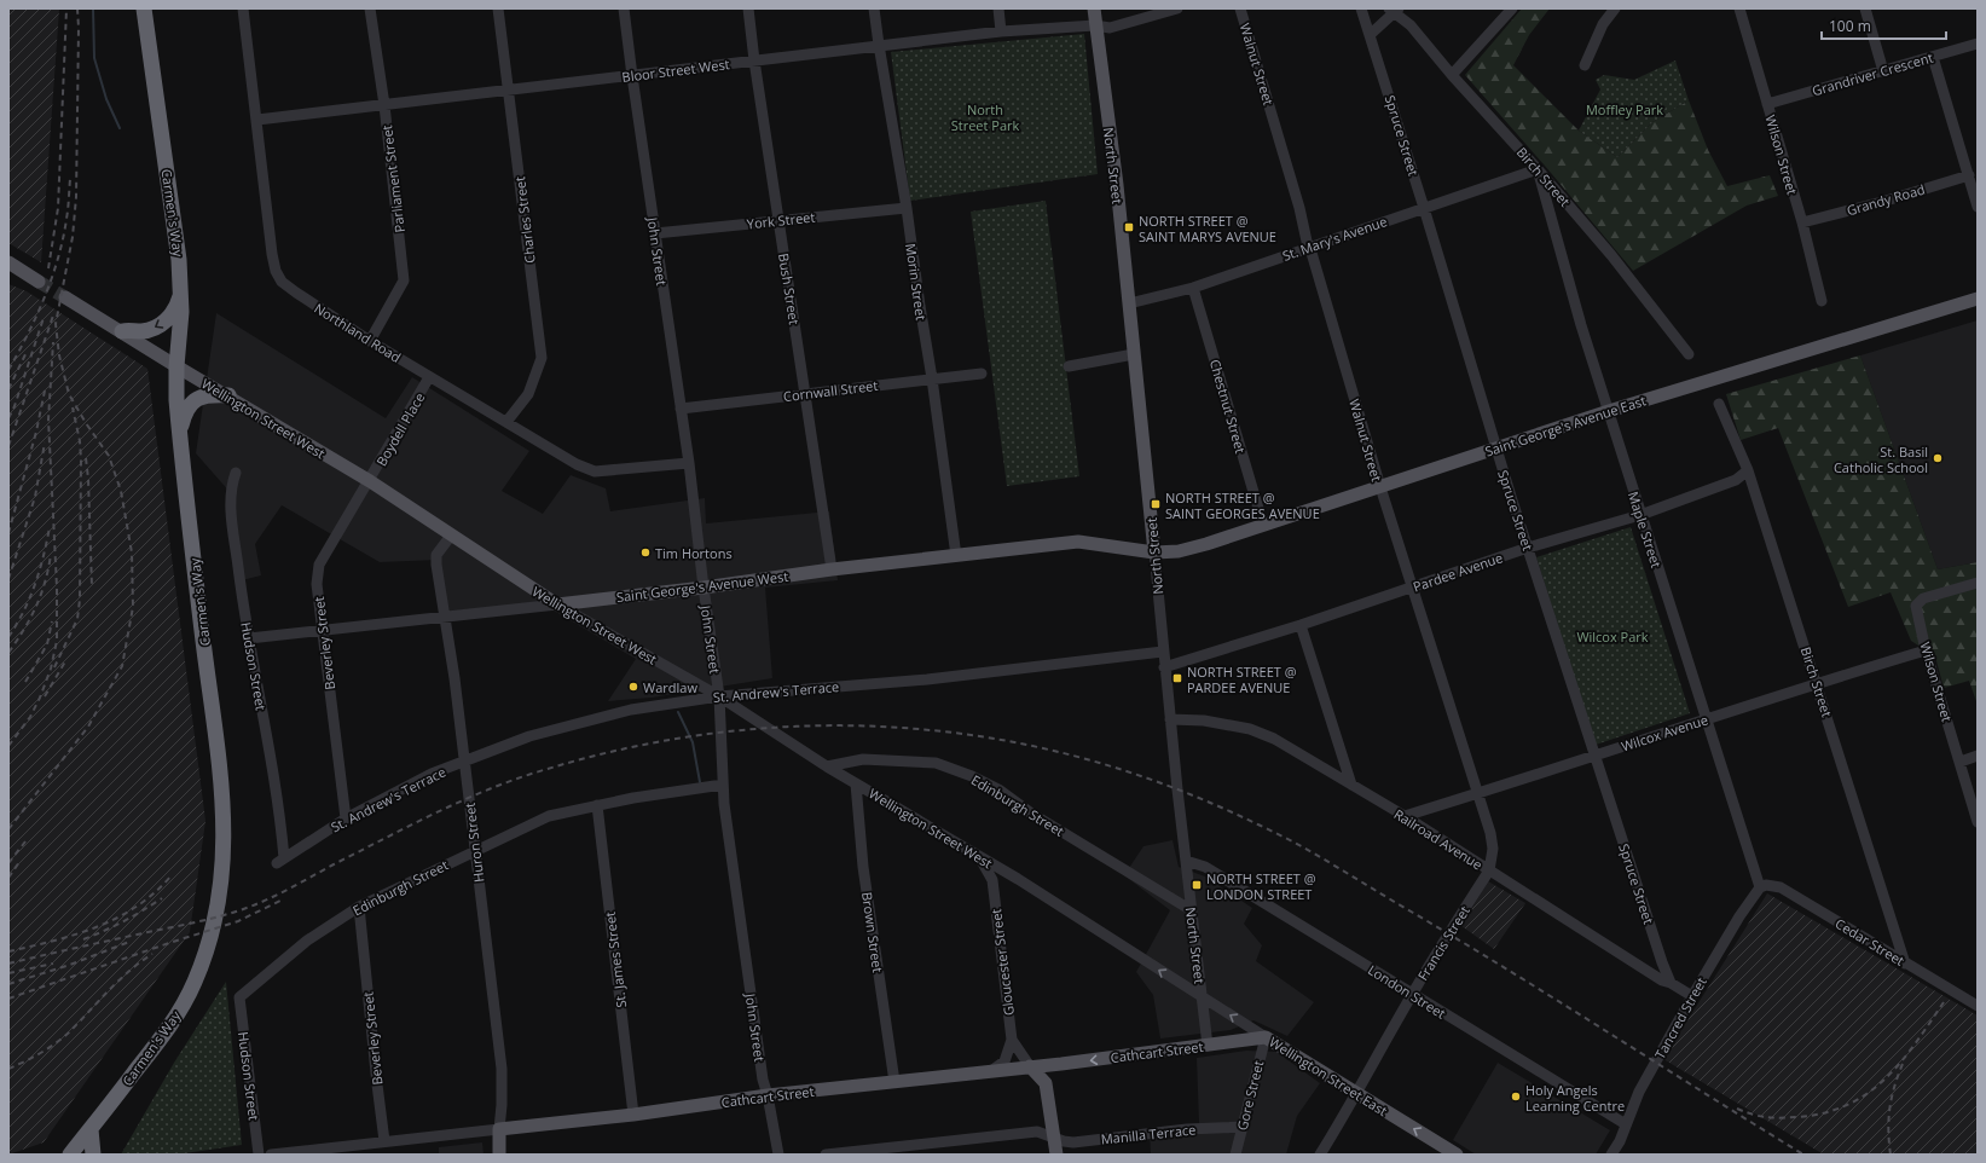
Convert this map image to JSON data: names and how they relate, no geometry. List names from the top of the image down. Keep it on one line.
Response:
{"streets":{"highway":["Carmen's Way"],"main road":["North Street","Wellington Street West","Saint George's Avenue East","Saint George's Avenue West","Huron Street","Cathcart Street","Wellington Street East"],"street":["Walnut Street","Bloor Street West","Grandriver Crescent","Spruce Street","Wilson Street","Birch Street","Parliament Street","Grandy Road","Charles Street","York Street","St. Mary's Avenue","John Street","Morin Street","Bush Street","Northland Road","Cornwall Street","Chestnut Street","Boydell Place","Maple Street","Pardee Avenue","Beverley Street","Hudson Street","St. Andrew's Terrace","Wilcox Avenue","Edinburgh Street","Railroad Avenue","Brown Street","Cedar Street","Francis Street","St. James Street","Gloucester Street","London Street","Tancred Street","Gore Street","Manilla Terrace"]},"crossings":[["Walnut Street","St. Mary's Avenue"],["Walnut Street","Saint George's Avenue East"],["Walnut Street","Pardee Avenue"],["Walnut Street","Wilcox Avenue"],["Walnut Street","Railroad Avenue"],["Walnut Street","Francis Street"],["Bloor Street West","North Street"],["Bloor Street West","Parliament Street"],["Bloor Street West","Charles Street"],["Bloor Street West","John Street"],["Bloor Street West","Morin Street"],["Bloor Street West","Bush Street"],["Bloor Street West","Northland Road"],["Grandriver Crescent","Wilson Street"],["Spruce Street","St. Mary's Avenue"],["Spruce Street","Saint George's Avenue East"],["Spruce Street","Pardee Avenue"],["Spruce Street","Wilcox Avenue"],["Spruce Street","Railroad Avenue"],["Wilson Street","Grandy Road"],["Wilson Street","Wilcox Avenue"],["North Street","St. Mary's Avenue"],["North Street","Wellington Street West"],["North Street","Saint George's Avenue East"],["North Street","Pardee Avenue"],["North Street","Saint George's Avenue West"],["North Street","St. Andrew's Terrace"],["North Street","Edinburgh Street"],["North Street","Railroad Avenue"],["North Street","London Street"],["North Street","Cathcart Street"],["North Street","Wellington Street East"],["Birch Street","St. Mary's Avenue"],["Birch Street","Maple Street"],["Birch Street","Pardee Avenue"],["Birch Street","Wilcox Avenue"],["Birch Street","Cedar Street"],["Parliament Street","Northland Road"],["Carmen's Way","Wellington Street West"],["Charles Street","Northland Road"],["York Street","John Street"],["York Street","Morin Street"],["York Street","Bush Street"],["St. Mary's Avenue","Chestnut Street"],["St. Mary's Avenue","Maple Street"],["John Street","Northland Road"],["John Street","Cornwall Street"],["John Street","Wellington Street West"],["John Street","Saint George's Avenue West"],["John Street","St. Andrew's Terrace"],["John Street","Edinburgh Street"],["John Street","Cathcart Street"],["Morin Street","Cornwall Street"],["Morin Street","Saint George's Avenue West"],["Bush Street","Cornwall Street"],["Bush Street","Saint George's Avenue West"],["Northland Road","Boydell Place"],["Chestnut Street","Saint George's Avenue East"],["Wellington Street West","Boydell Place"],["Wellington Street West","Saint George's Avenue West"],["Wellington Street West","Beverley Street"],["Wellington Street West","St. Andrew's Terrace"],["Wellington Street West","Edinburgh Street"],["Wellington Street West","Huron Street"],["Wellington Street West","Brown Street"],["Wellington Street West","Gloucester Street"],["Wellington Street West","Wellington Street East"],["Saint George's Avenue East","Maple Street"],["Saint George's Avenue East","Saint George's Avenue West"],["Boydell Place","Beverley Street"],["Maple Street","Pardee Avenue"],["Maple Street","Wilcox Avenue"],["Maple Street","Cedar Street"],["Maple Street","Tancred Street"],["Saint George's Avenue West","Beverley Street"],["Saint George's Avenue West","Hudson Street"],["Saint George's Avenue West","Huron Street"],["Beverley Street","St. Andrew's Terrace"],["Beverley Street","Edinburgh Street"],["Beverley Street","Cathcart Street"],["Hudson Street","St. Andrew's Terrace"],["Hudson Street","Edinburgh Street"],["St. Andrew's Terrace","Huron Street"],["Wilcox Avenue","Railroad Avenue"],["Edinburgh Street","Huron Street"],["Edinburgh Street","St. James Street"],["Railroad Avenue","Francis Street"],["Railroad Avenue","Tancred Street"],["Huron Street","Cathcart Street"],["Brown Street","Cathcart Street"],["Cedar Street","Tancred Street"],["Francis Street","London Street"],["Francis Street","Wellington Street East"],["St. James Street","Cathcart Street"],["Gloucester Street","Cathcart Street"],["London Street","Tancred Street"],["Cathcart Street","Wellington Street East"],["Cathcart Street","Gore Street"],["Wellington Street East","Gore Street"],["Gore Street","Manilla Terrace"]],"one_way":["Wellington Street East"],"parks":["North Street Park","Moffley Park","Wilcox Park"],"places":{"transit":["NORTH STREET @ SAINT MARYS AVENUE","NORTH STREET @ SAINT GEORGES AVENUE","NORTH STREET @ PARDEE AVENUE","NORTH STREET @ LONDON STREET"],"other":["St. Basil Catholic School","Tim Hortons","Wardlaw","Holy Angels Learning Centre"]},"scale_bar":"100 m"}
